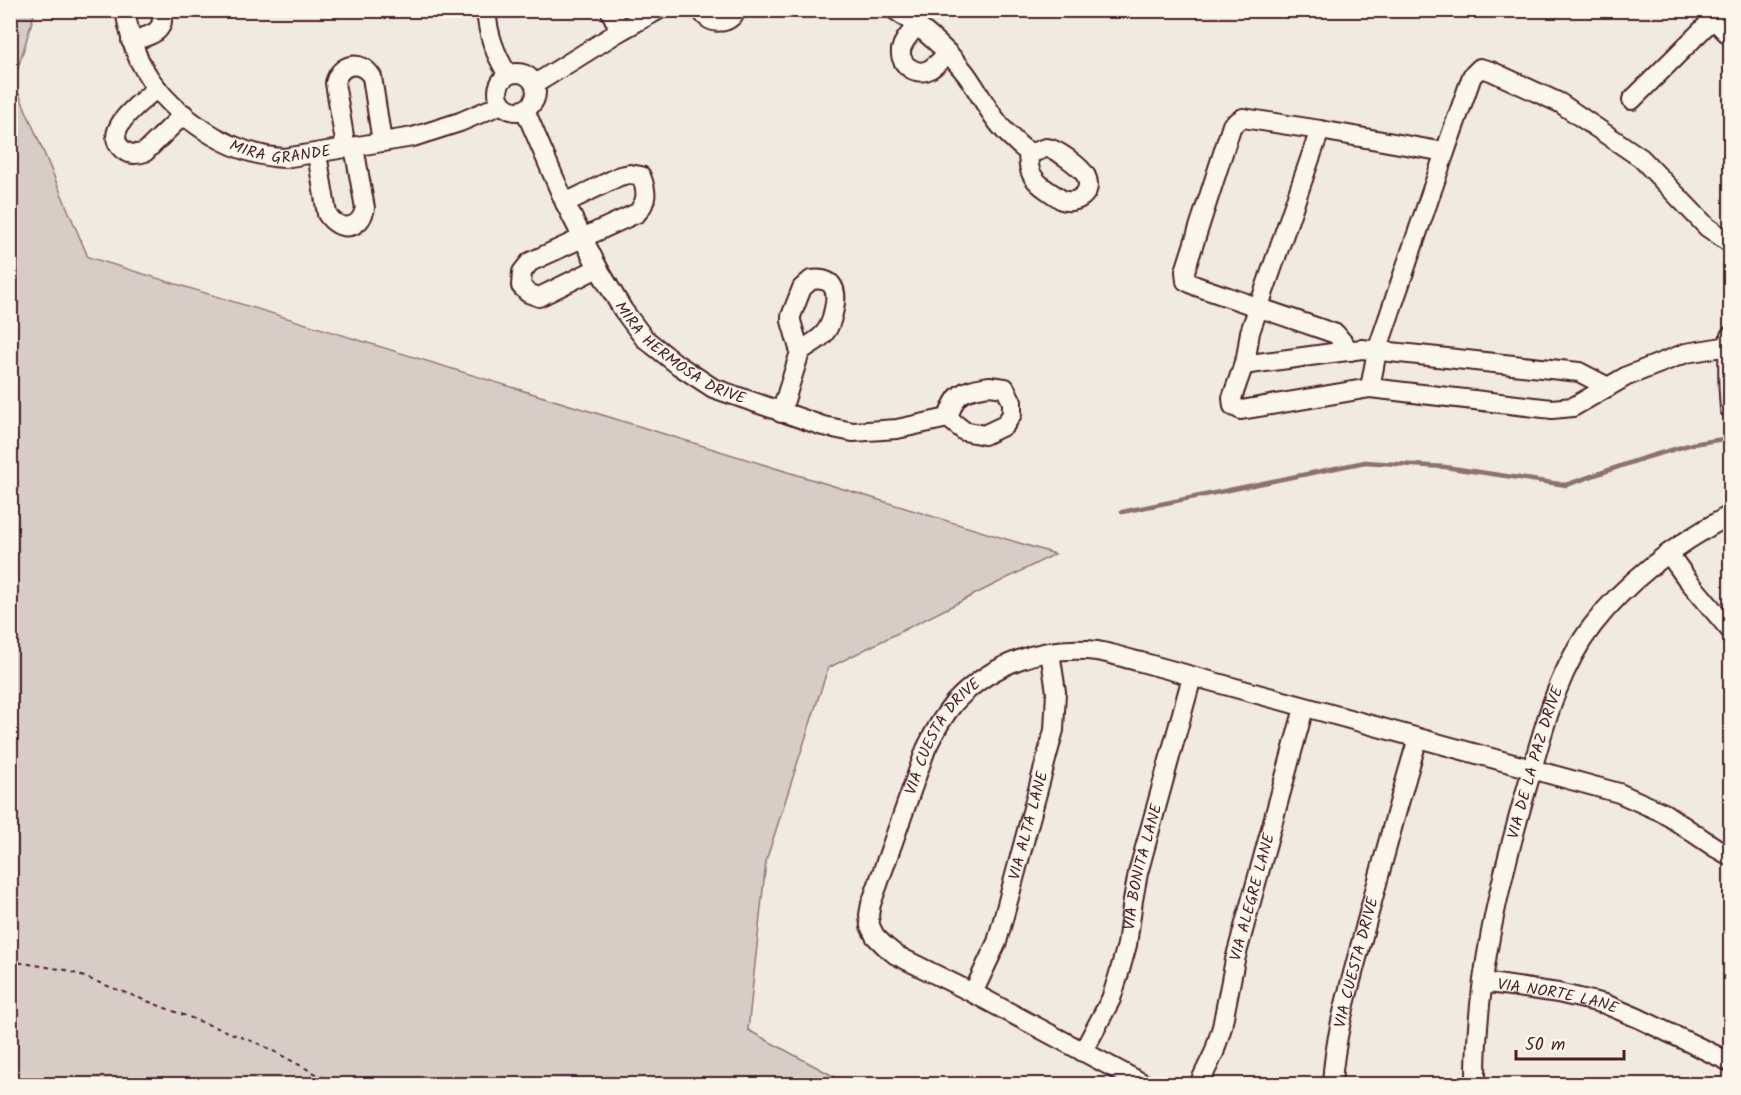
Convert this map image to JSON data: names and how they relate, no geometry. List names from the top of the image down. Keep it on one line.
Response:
{"streets":{"street":["MIRA GRANDE","MIRA HERMOSA DRIVE","VIA CUESTA DRIVE","VIA DE LA PAZ DRIVE","VIA ALTA LANE","VIA BONITA LANE","VIA ALEGRE LANE","VIA NORTE LANE"]},"crossings":[["MIRA GRANDE","MIRA HERMOSA DRIVE"],["VIA CUESTA DRIVE","VIA DE LA PAZ DRIVE"],["VIA CUESTA DRIVE","VIA ALTA LANE"],["VIA CUESTA DRIVE","VIA BONITA LANE"],["VIA CUESTA DRIVE","VIA ALEGRE LANE"],["VIA DE LA PAZ DRIVE","VIA NORTE LANE"]],"scale_bar":"50 m"}
